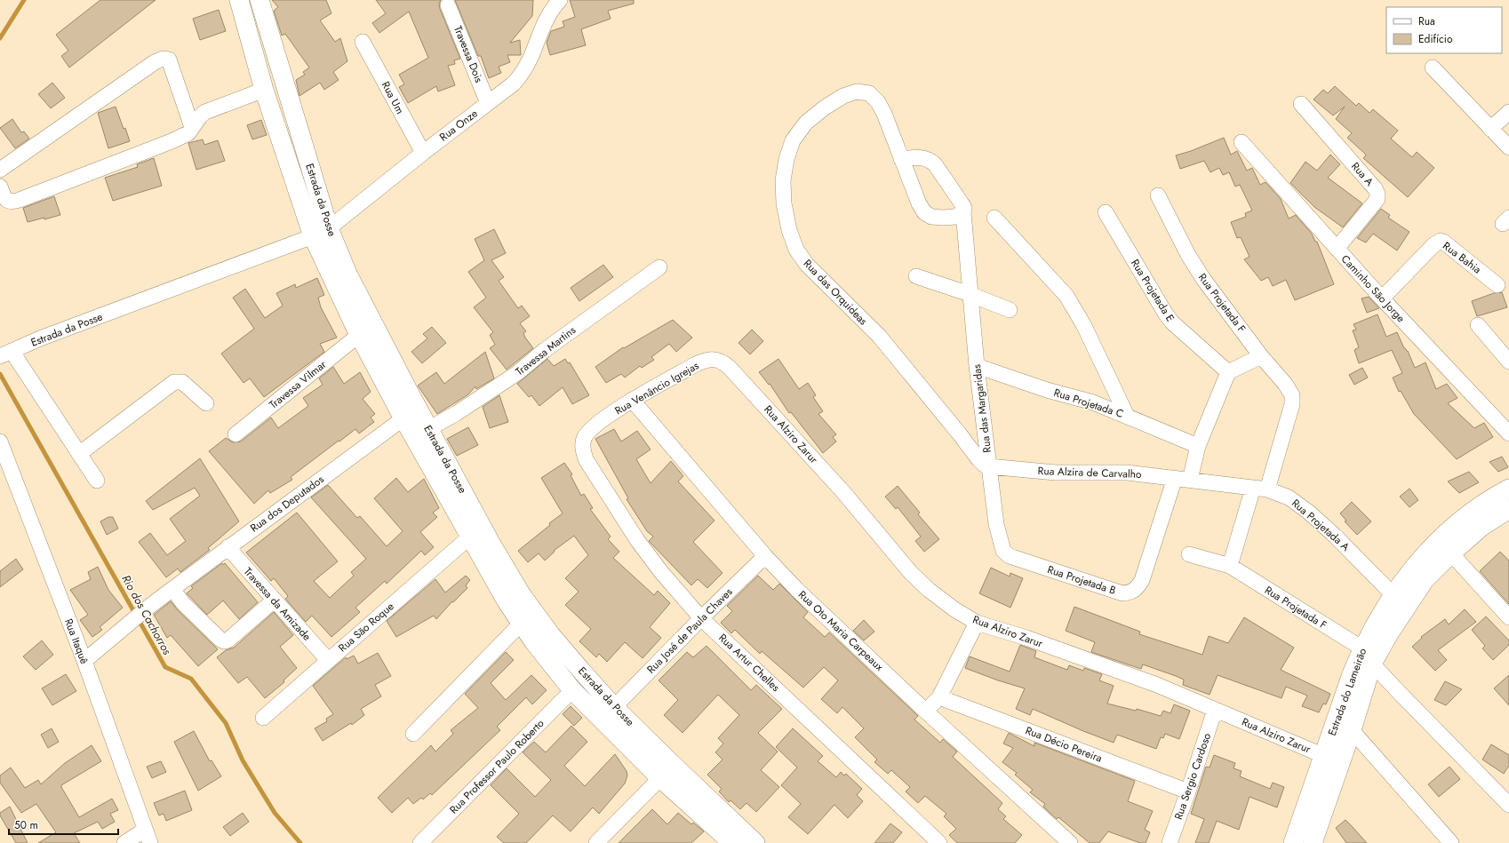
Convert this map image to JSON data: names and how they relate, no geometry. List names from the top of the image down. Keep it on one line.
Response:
{"streets":{"main road":["Estrada da Posse","Estrada do Lameirão"],"street":["Travessa Dois","Rua Um","Rua Onze","Rua A","Rua Bahia","Caminho São Jorge","Rua Projetada E","Rua das Orquideas","Rua Projetada F","Travessa Martins","Travessa Vilmar","Rua Venâncio Igrejas","Rua Projetada C","Rua das Margaridas","Rua Alziro Zarur","Rua Alzira de Carvalho","Rua dos Deputados","Rua Projetada A","Rua Projetada B","Travessa da Amizade","Rua São Roque","Rua José de Paula Chaves","Rua Oto Maria Carpeaux","Rua Itaquê","Rua Artur Chelles","Rua Décio Pereira","Rua Professor Paulo Roberto","Rua Sergio Cardoso"]},"crossings":[["Travessa Dois","Rua Onze"],["Rua Um","Rua Onze"],["Rua Onze","Estrada da Posse"],["Rua A","Caminho São Jorge"],["Estrada da Posse","Travessa Martins"],["Estrada da Posse","Travessa Vilmar"],["Estrada da Posse","Rua dos Deputados"],["Estrada da Posse","Rua São Roque"],["Estrada da Posse","Rua José de Paula Chaves"],["Estrada da Posse","Rua Professor Paulo Roberto"],["Rua Bahia","Caminho São Jorge"],["Rua das Orquideas","Rua das Margaridas"],["Rua das Orquideas","Rua Alzira de Carvalho"],["Rua Projetada F","Rua Projetada A"],["Rua Projetada F","Estrada do Lameirão"],["Rua Venâncio Igrejas","Rua Alziro Zarur"],["Rua Venâncio Igrejas","Rua Oto Maria Carpeaux"],["Rua Venâncio Igrejas","Rua Artur Chelles"],["Rua Projetada C","Rua das Margaridas"],["Rua das Margaridas","Rua Alzira de Carvalho"],["Rua das Margaridas","Rua Projetada B"],["Rua Alziro Zarur","Estrada do Lameirão"],["Rua Alziro Zarur","Rua Sergio Cardoso"],["Rua Alzira de Carvalho","Rua Projetada A"],["Rua Alzira de Carvalho","Rua Projetada B"],["Rua dos Deputados","Travessa da Amizade"],["Rua dos Deputados","Rua Itaquê"],["Rua Projetada A","Estrada do Lameirão"],["Travessa da Amizade","Rua São Roque"],["Rua José de Paula Chaves","Rua Oto Maria Carpeaux"],["Rua José de Paula Chaves","Rua Artur Chelles"],["Rua Décio Pereira","Rua Sergio Cardoso"]],"water":["Rio dos Cachorros"],"legend":["Rua","Edifício"],"scale_bar":"50 m"}
